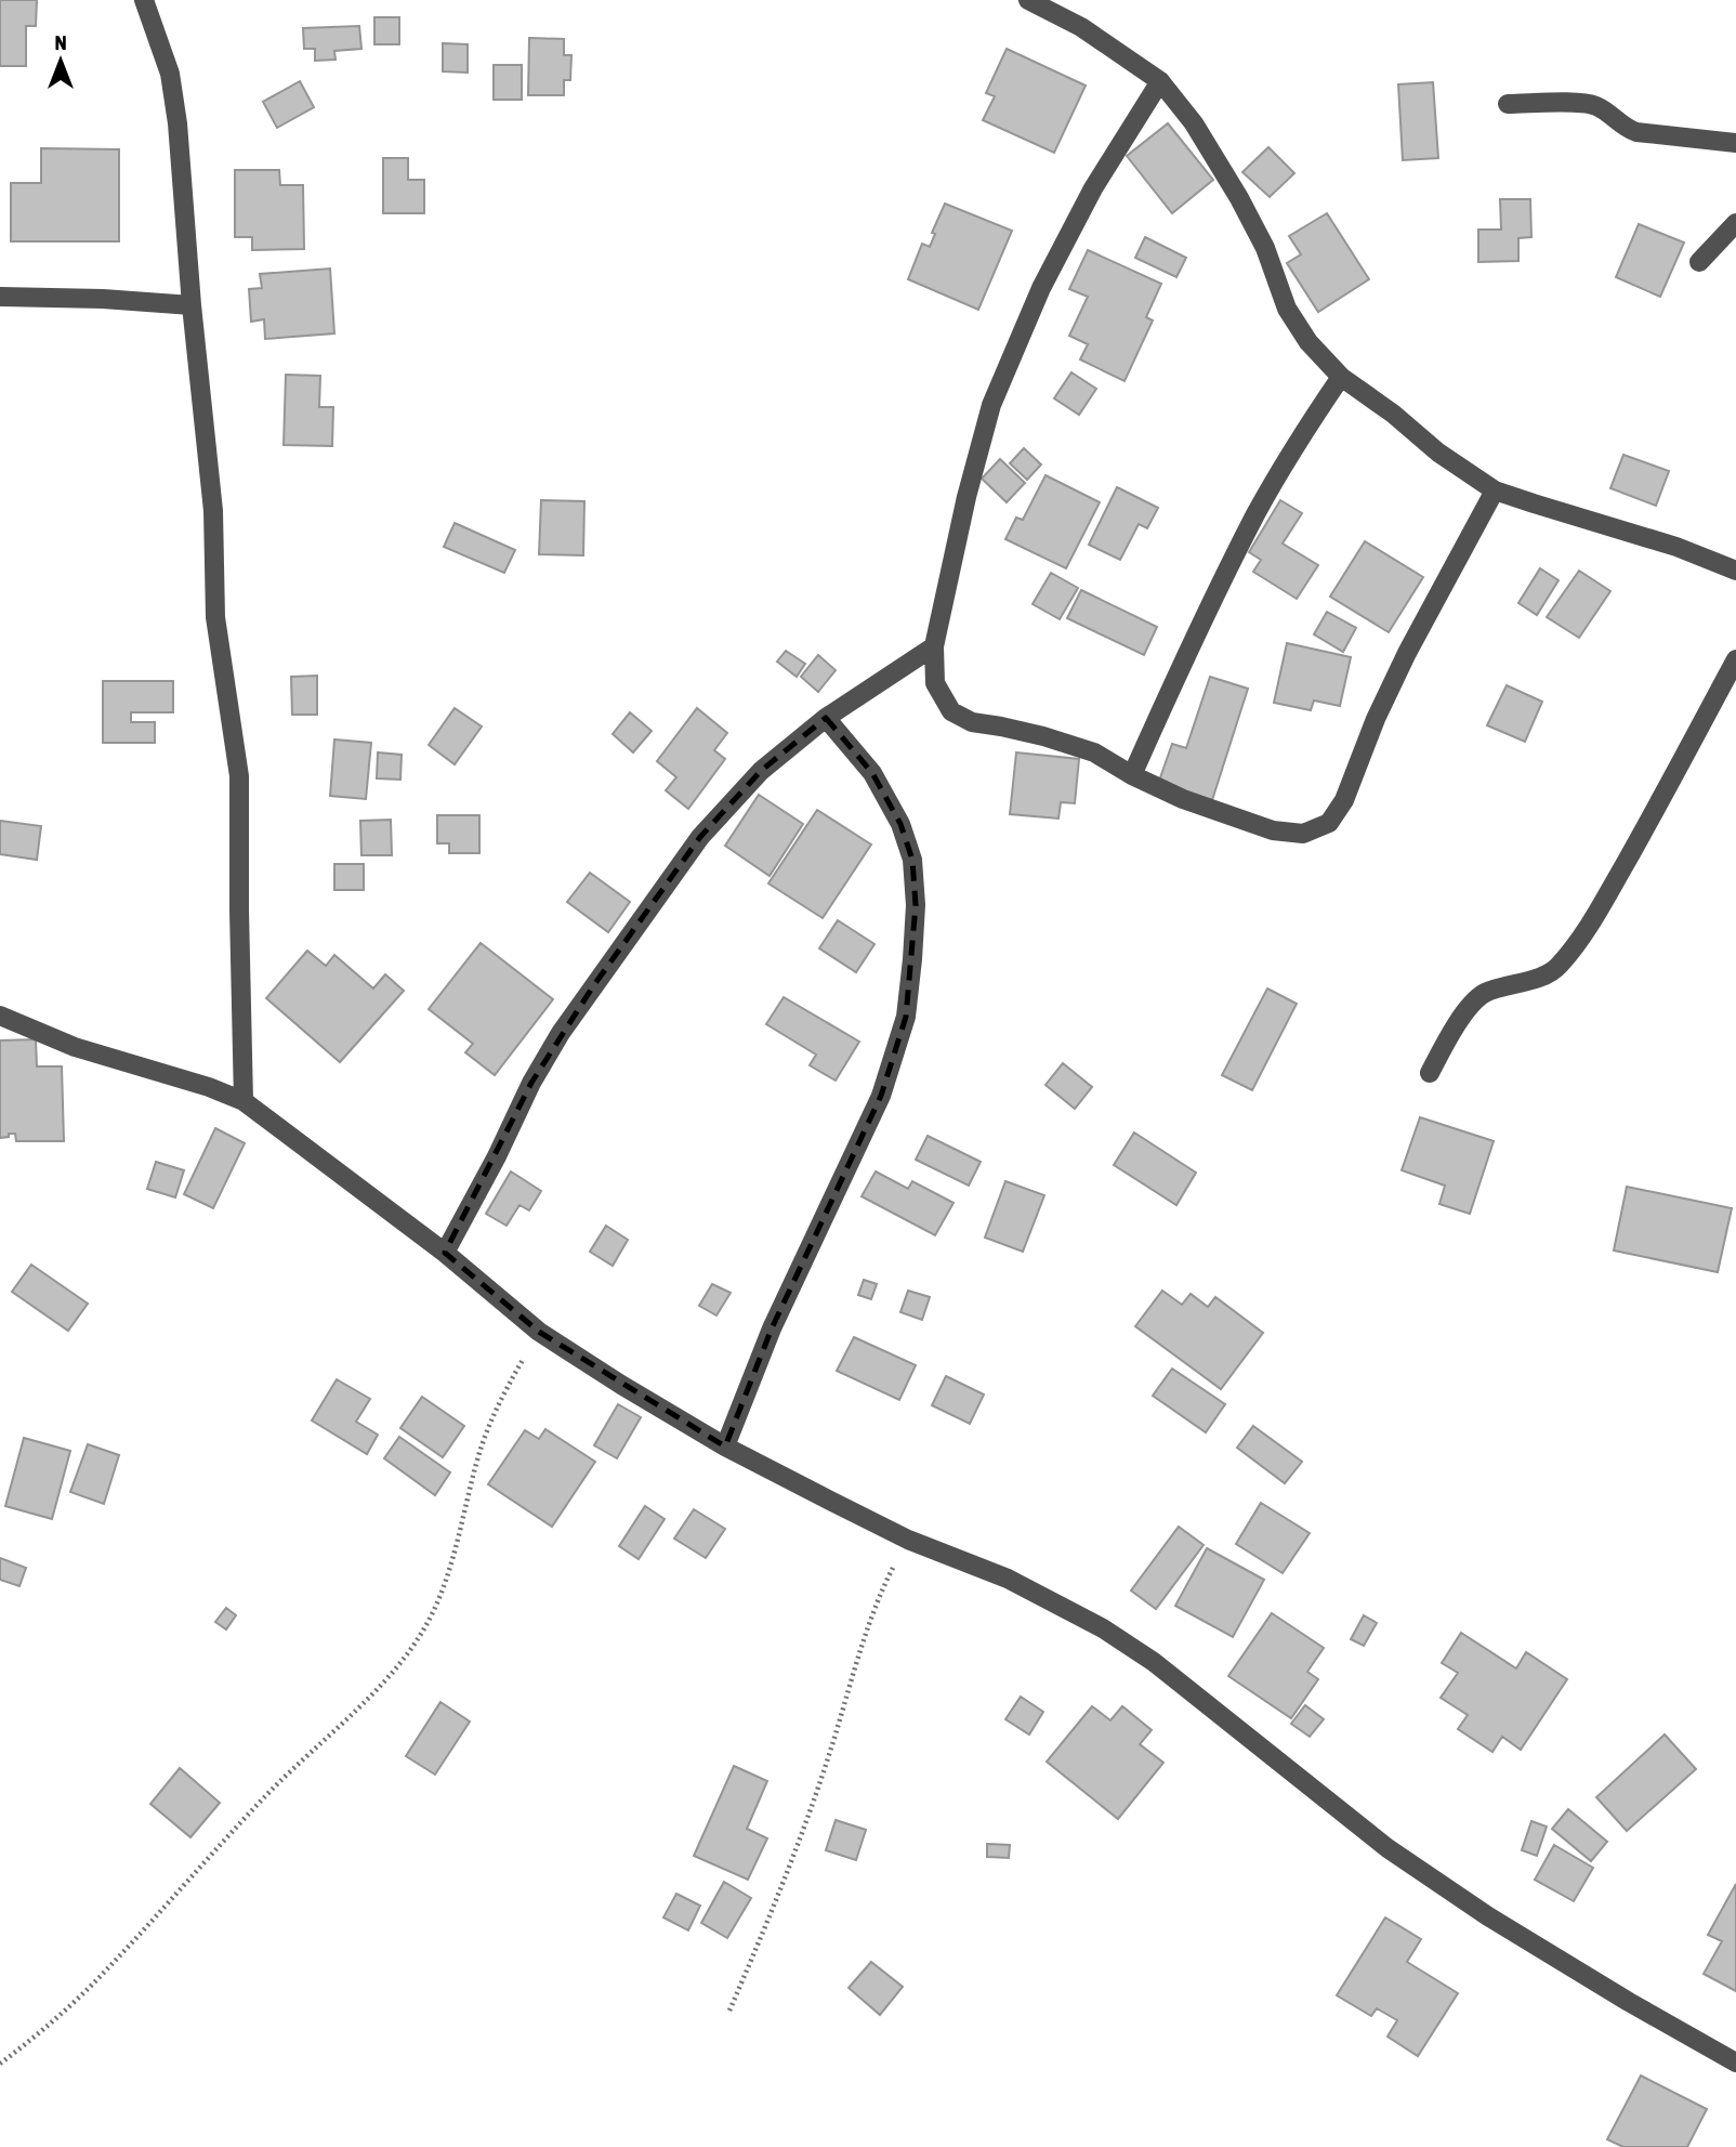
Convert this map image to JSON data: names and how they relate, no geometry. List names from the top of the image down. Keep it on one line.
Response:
{"north":"top"}
